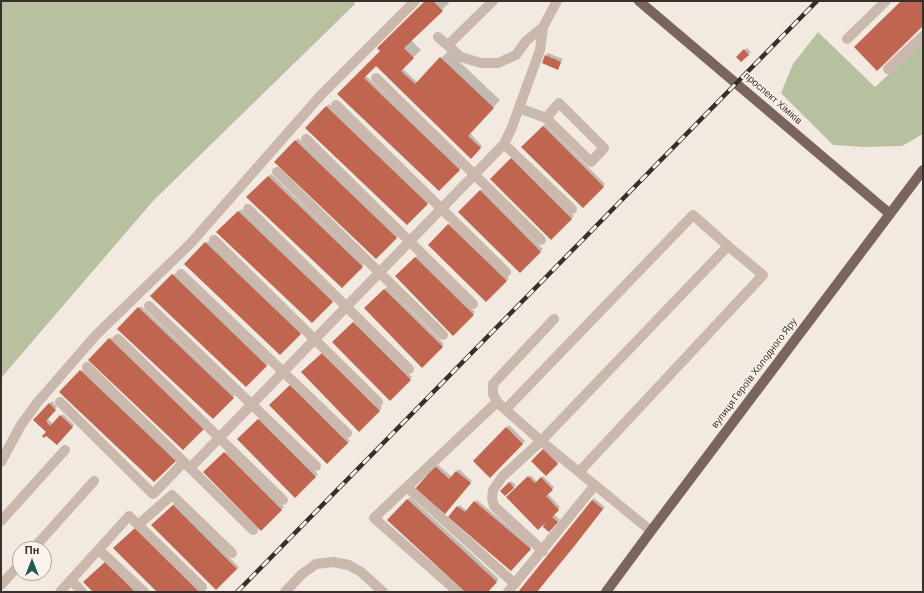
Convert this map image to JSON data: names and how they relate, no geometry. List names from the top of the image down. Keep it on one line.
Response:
{"streets":{"main road":["проспект Хіміків","вулиця Героїв Холодного Яру"]},"crossings":[["проспект Хіміків","вулиця Героїв Холодного Яру"]],"north":"top"}
